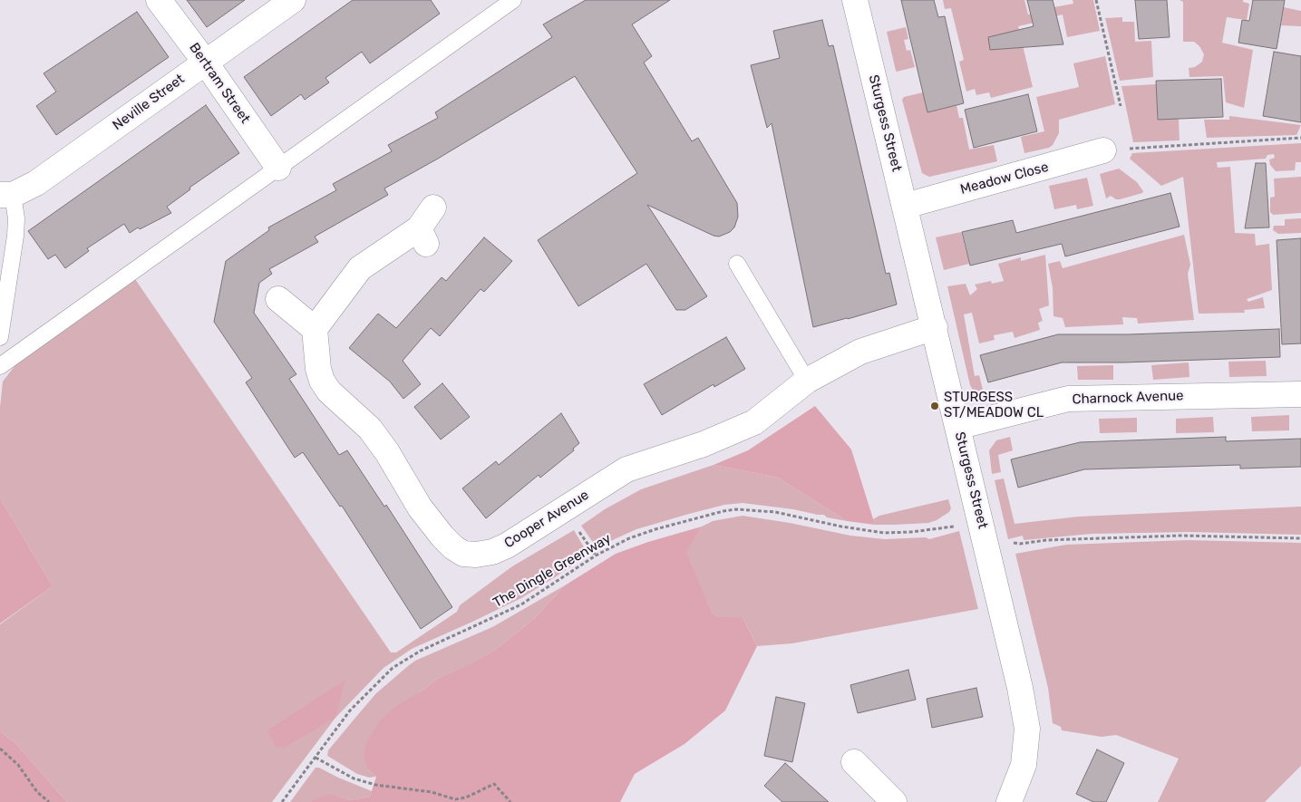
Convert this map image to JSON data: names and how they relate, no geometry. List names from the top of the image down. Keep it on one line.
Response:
{"streets":{"street":["Bertram Street","Neville Street","Sturgess Street","Meadow Close","Charnock Avenue","Cooper Avenue"],"path":["The Dingle Greenway"]},"crossings":[["Bertram Street","Neville Street"],["Sturgess Street","Meadow Close"],["Sturgess Street","Charnock Avenue"],["Sturgess Street","Cooper Avenue"],["Sturgess Street","The Dingle Greenway"]],"places":["STURGESS ST/MEADOW CL"]}
